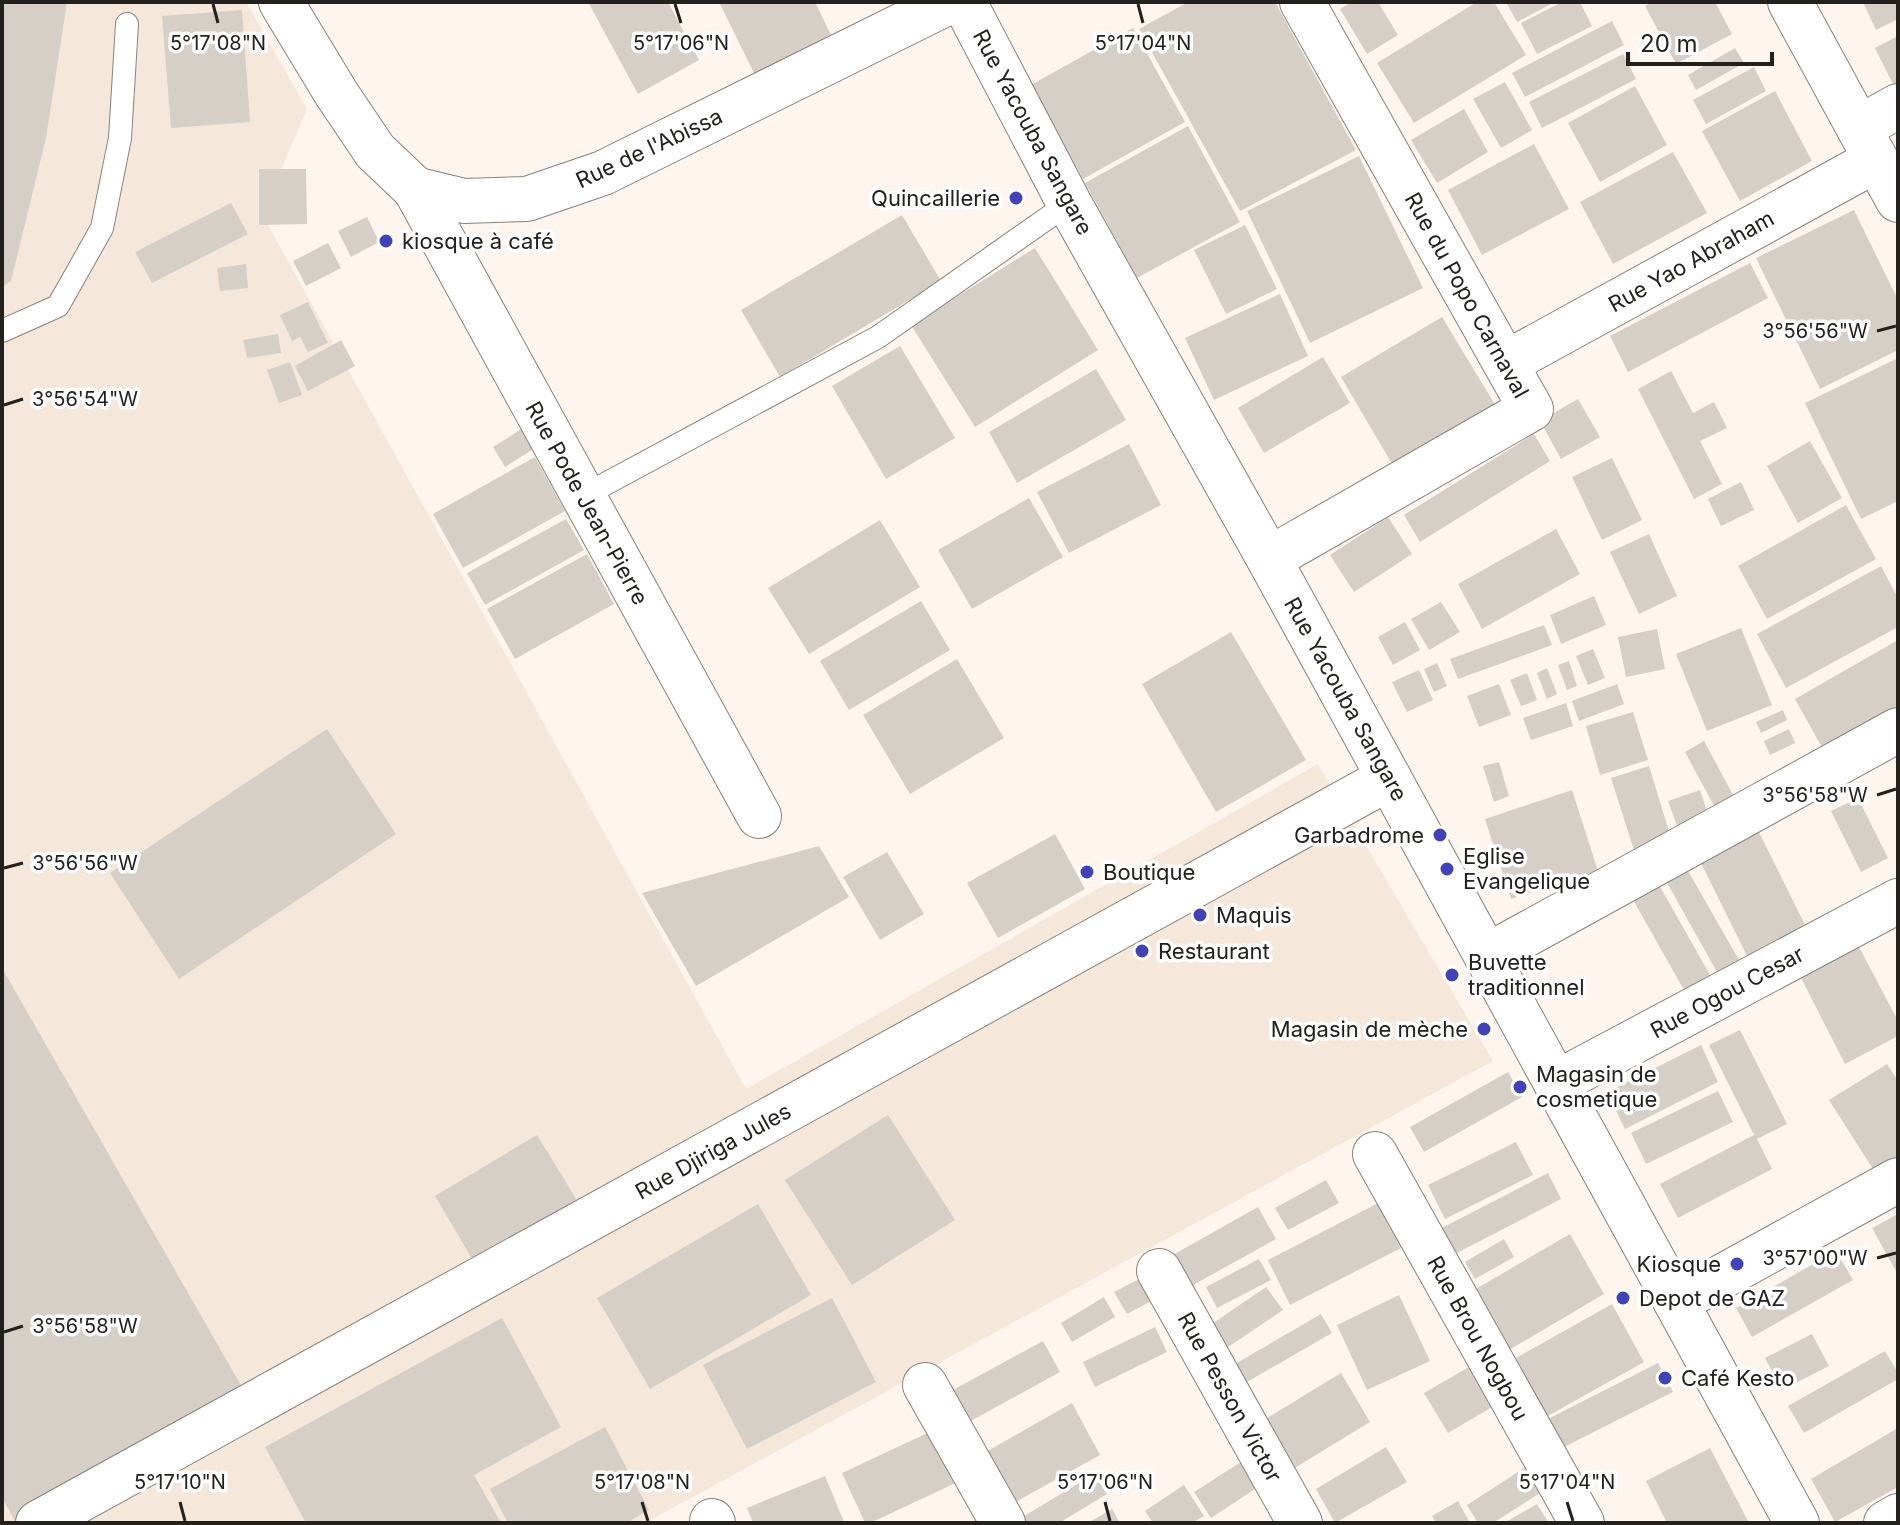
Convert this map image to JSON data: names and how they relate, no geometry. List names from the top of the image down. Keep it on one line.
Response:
{"streets":{"street":["Rue Yacouba Sangare","Rue de l'Abissa","Rue Yao Abraham","Rue du Popo Carnaval","Rue Pode Jean-Pierre","Rue Ogou Cesar","Rue Djiriga Jules","Rue Brou Nogbou","Rue Pesson Victor"]},"crossings":[["Rue Yacouba Sangare","Rue du Popo Carnaval"],["Rue Yacouba Sangare","Rue Ogou Cesar"],["Rue Yacouba Sangare","Rue Djiriga Jules"],["Rue de l'Abissa","Rue Pode Jean-Pierre"],["Rue Yao Abraham","Rue du Popo Carnaval"]],"places":["Quincaillerie","kiosque à café","Garbadrome","Eglise Evangelique","Boutique","Maquis","Restaurant","Buvette traditionnel","Magasin de mèche","Magasin de cosmetique","Kiosque","Depot de GAZ","Café Kesto"],"scale_bar":"20 m","coordinates":["5°17'08\"N","5°17'06\"N","5°17'04\"N","3°56'56\"W","3°56'54\"W","3°56'58\"W","3°57'00\"W","5°17'10\"N"]}
